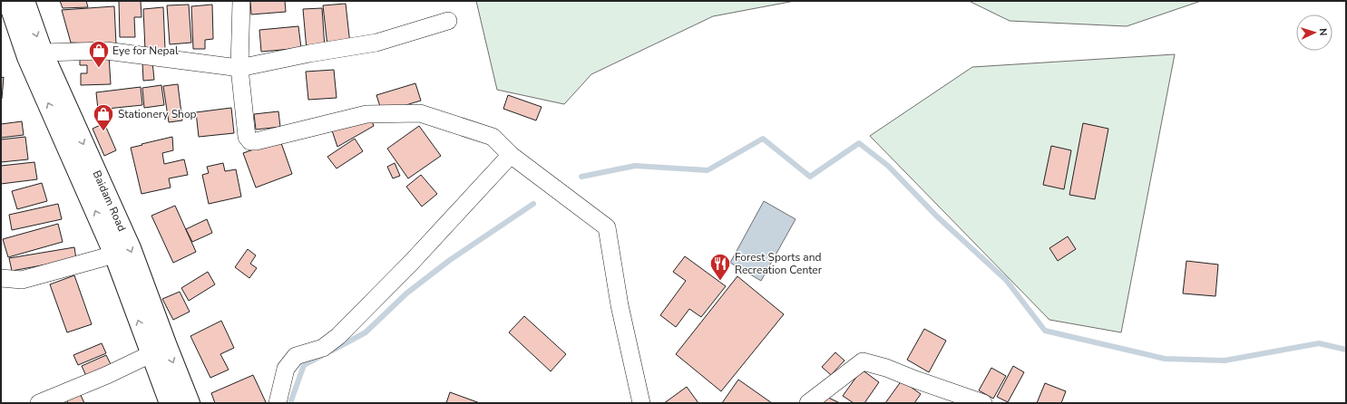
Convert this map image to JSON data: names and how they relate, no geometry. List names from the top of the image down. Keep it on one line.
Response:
{"streets":{"main road":["Baidam Road"]},"places":{"shop":["Eye for Nepal","Stationery Shop"],"restaurant":["Forest Sports and Recreation Center"]},"north":"right"}
